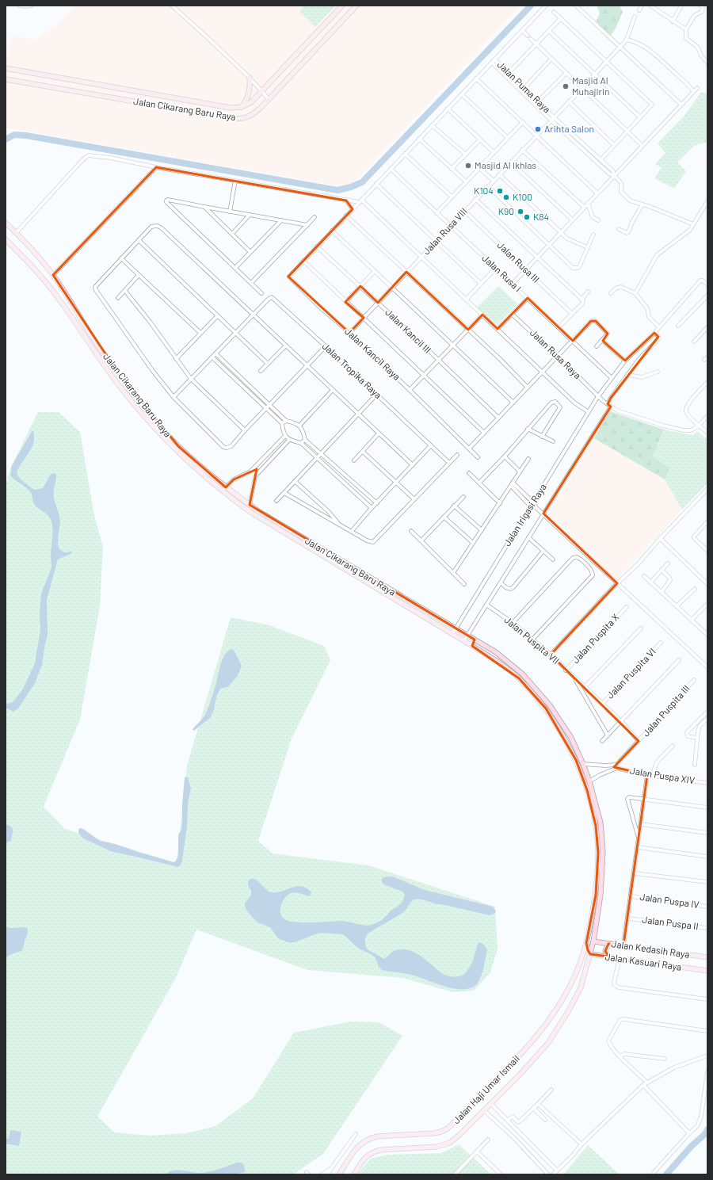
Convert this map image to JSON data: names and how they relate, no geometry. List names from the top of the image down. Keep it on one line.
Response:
{"streets":{"main road":["Jalan Cikarang Baru Raya","Jalan Kedasih Raya","Jalan Kasuari Raya","Jalan Haji Umar Ismail"],"street":["Jalan Puma Raya","Jalan Rusa VIII","Jalan Rusa III","Jalan Rusa I","Jalan Kancil III","Jalan Kancil Raya","Jalan Rusa Raya","Jalan Tropika Raya","Jalan Irigasi Raya","Jalan Puspita X","Jalan Puspita VII","Jalan Puspita VI","Jalan Puspita III","Jalan Puspa XIV","Jalan Puspa IV","Jalan Puspa II"]},"crossings":[["Jalan Puma Raya","Jalan Rusa VIII"],["Jalan Cikarang Baru Raya","Jalan Irigasi Raya"],["Jalan Cikarang Baru Raya","Jalan Kedasih Raya"],["Jalan Cikarang Baru Raya","Jalan Haji Umar Ismail"],["Jalan Rusa VIII","Jalan Rusa III"],["Jalan Rusa VIII","Jalan Rusa I"],["Jalan Rusa VIII","Jalan Kancil III"],["Jalan Rusa VIII","Jalan Kancil Raya"],["Jalan Rusa I","Jalan Irigasi Raya"],["Jalan Rusa Raya","Jalan Irigasi Raya"],["Jalan Irigasi Raya","Jalan Puspita VII"],["Jalan Puspita X","Jalan Puspita VII"],["Jalan Puspita VII","Jalan Puspita VI"],["Jalan Puspita VII","Jalan Puspita III"],["Jalan Puspita III","Jalan Puspa XIV"],["Jalan Kedasih Raya","Jalan Haji Umar Ismail"],["Jalan Kasuari Raya","Jalan Haji Umar Ismail"]],"places":["Masjid Al Muhajirin","Arihta Salon","Masjid Al Ikhlas","K104","K100","K90","K84"]}
